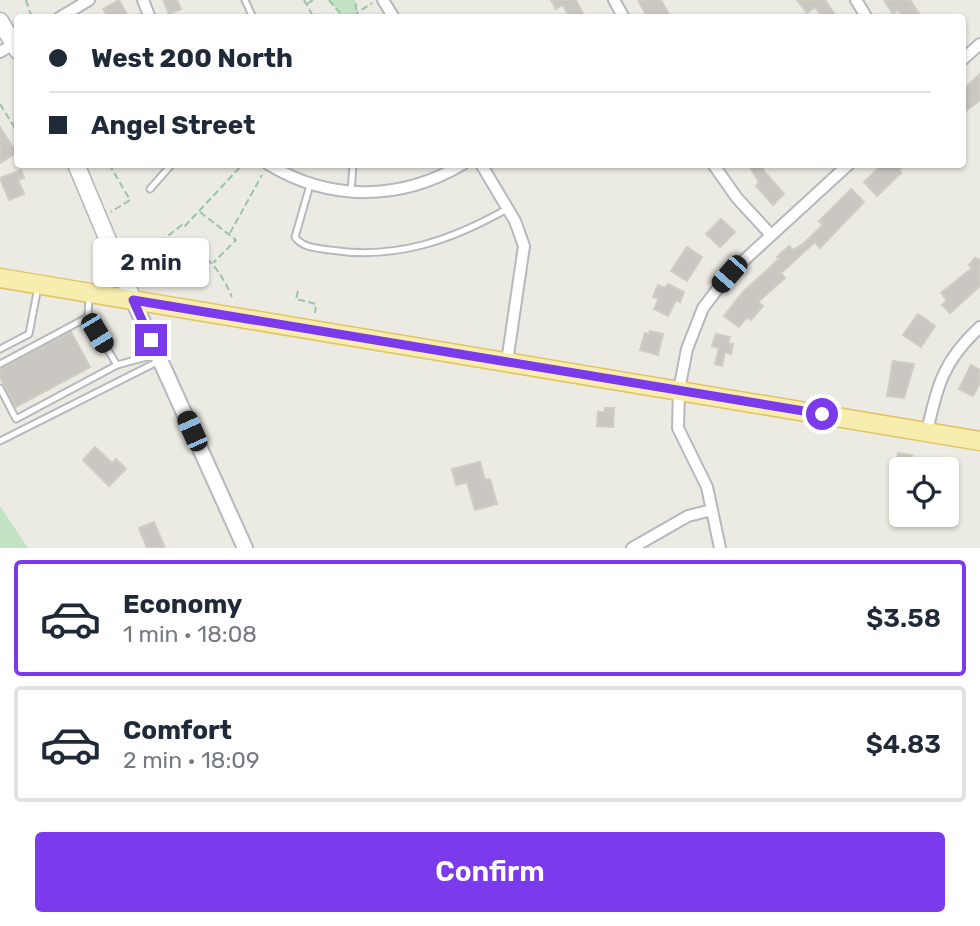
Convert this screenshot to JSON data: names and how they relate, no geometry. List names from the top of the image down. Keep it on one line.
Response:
{"page":{"banner":["West 200 North","Angel Street"],"bubble":"2 min","list":[{"name":"Economy","note":"1 min · 18:08","value":"$3.58"},{"name":"Comfort","note":"2 min · 18:09","value":"$4.83"}],"buttons":"Confirm"}}
